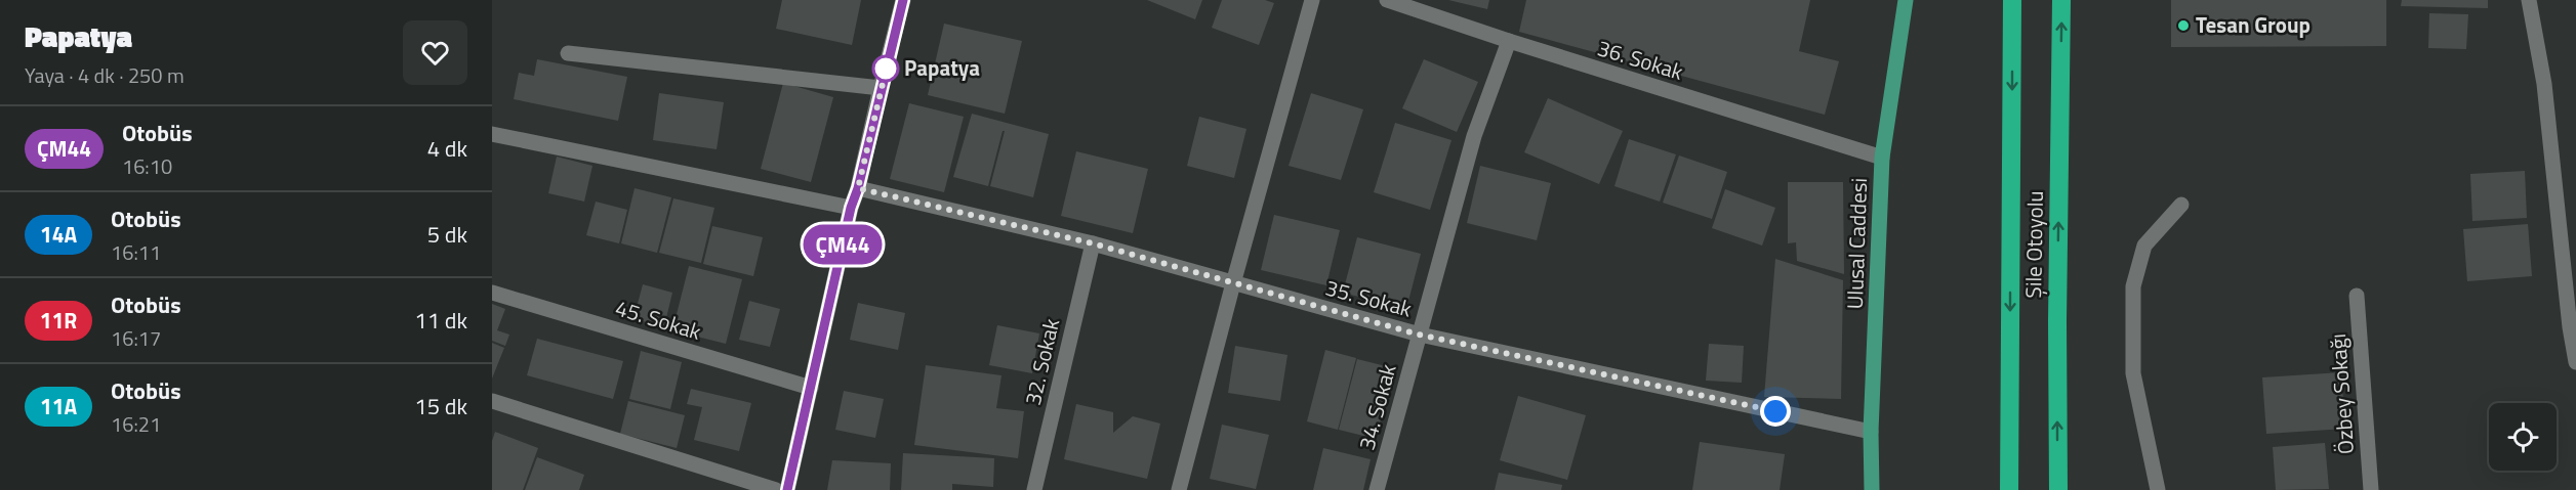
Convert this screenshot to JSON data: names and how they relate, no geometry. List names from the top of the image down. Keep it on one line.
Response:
{"streets":{"highway":["Şile Otoyolu"],"main road":["Ulusal Caddesi"],"street":["36. Sokak","35. Sokak","45. Sokak","32. Sokak","Özbey Sokağı","34. Sokak"]},"crossings":[["36. Sokak","Ulusal Caddesi"],["36. Sokak","34. Sokak"],["Ulusal Caddesi","35. Sokak"],["35. Sokak","32. Sokak"],["35. Sokak","34. Sokak"]],"places":["Tesan Group","Papatya"],"lines":["bus line ÇM44"],"page":{"heading":["Papatya","Yaya · 4 dk · 250 m"],"on_map":"ÇM44","list":[{"mark":"ÇM44","name":"Otobüs","note":"16:10","value":"4 dk"},{"mark":"14A","name":"Otobüs","note":"16:11","value":"5 dk"},{"mark":"11R","name":"Otobüs","note":"16:17","value":"11 dk"},{"mark":"11A","name":"Otobüs","note":"16:21","value":"15 dk"}]}}
